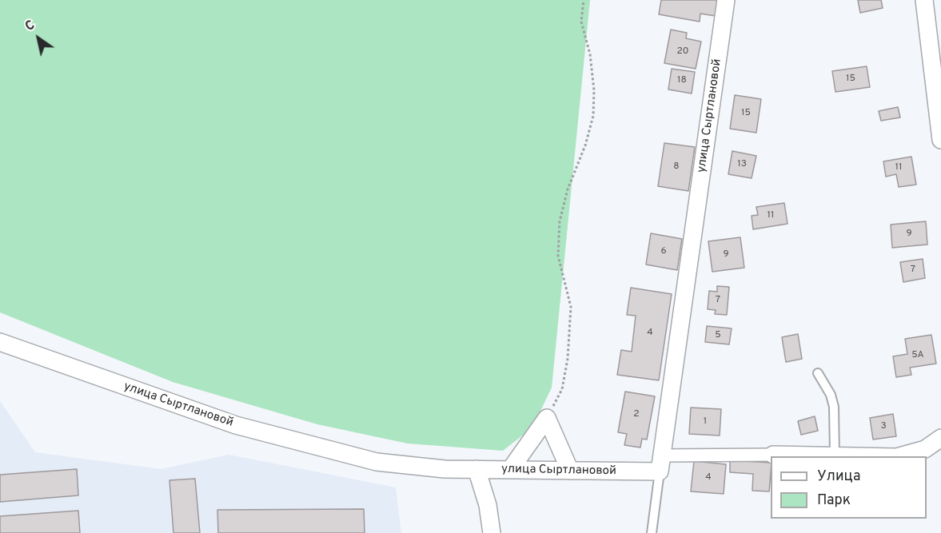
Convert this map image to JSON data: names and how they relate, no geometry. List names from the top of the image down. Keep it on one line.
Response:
{"streets":{"street":["улица Сыртлановой"]},"house_numbers":["20","15","18","15","13","8","11","11","9","6","9","7","7","4","5","5А","2","1","3","4"],"legend":["Улица","Парк"],"north":"top left"}
